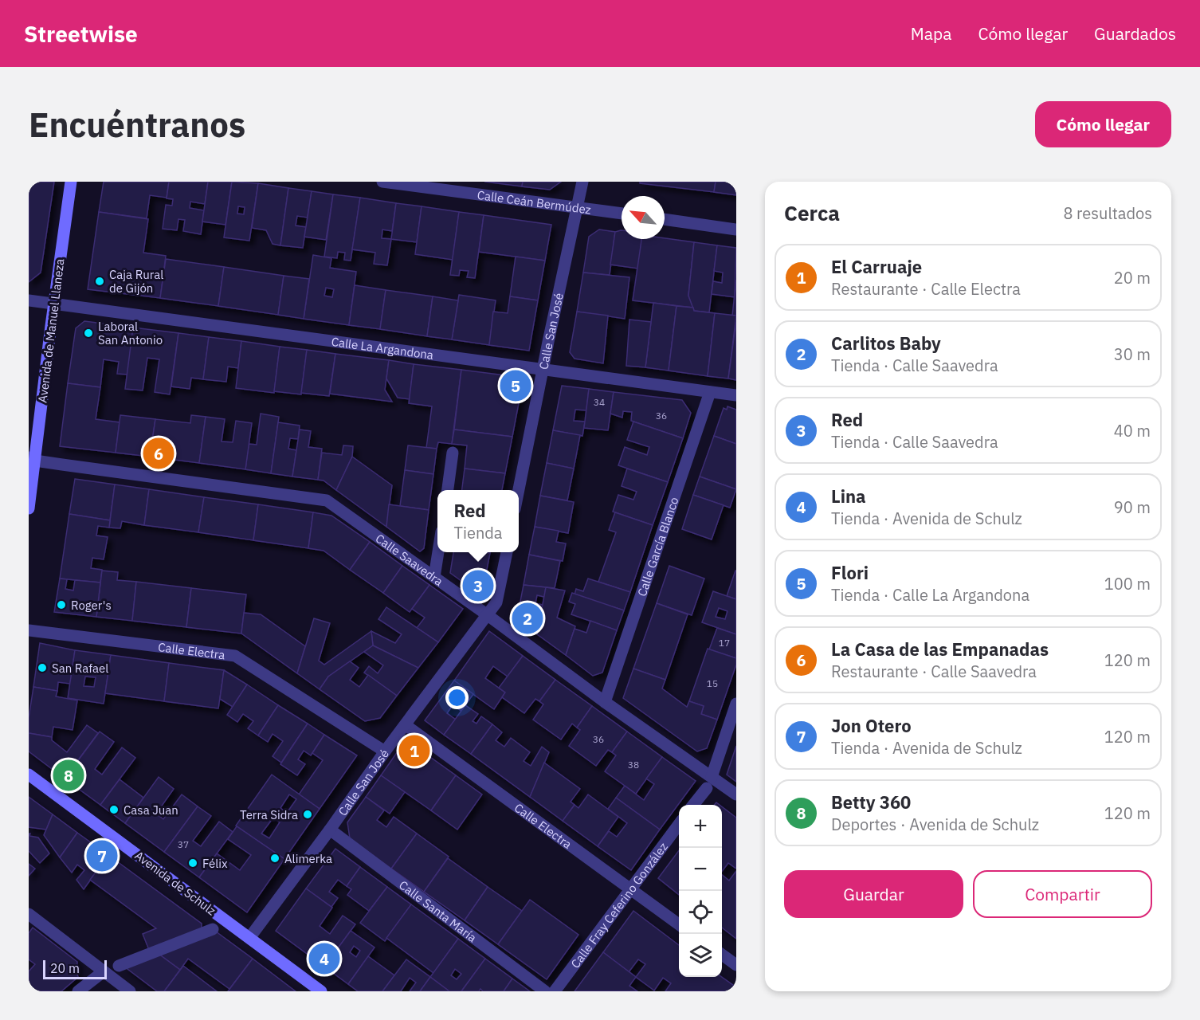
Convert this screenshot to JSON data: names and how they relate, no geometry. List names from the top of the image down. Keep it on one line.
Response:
{"streets":{"street":["Calle Ceán Bermúdez","Avenida de Manuel Llaneza","Calle San José","Calle La Argandona","Calle García Blanco","Calle Saavedra","Calle Electra","Avenida de Schulz","Calle Fray Ceferino González","Calle Santa María"]},"crossings":[["Calle Ceán Bermúdez","Calle San José"],["Avenida de Manuel Llaneza","Calle La Argandona"],["Avenida de Manuel Llaneza","Calle Saavedra"],["Calle San José","Calle La Argandona"],["Calle San José","Calle Saavedra"],["Calle San José","Calle Electra"],["Calle San José","Avenida de Schulz"],["Calle San José","Calle Santa María"],["Calle La Argandona","Calle García Blanco"],["Calle García Blanco","Calle Saavedra"],["Calle Electra","Calle Fray Ceferino González"]],"places":["Caja Rural de Gijón","Laboral San Antonio","Roger's","San Rafael","Casa Juan","Terra Sidra","Alimerka","Félix"],"house_numbers":["34","36","17","15","36","38","37"],"scale_bar":"20 m","north":"top left","page":{"header":"Streetwise","nav":["Mapa","Cómo llegar","Guardados"],"buttons":["Cómo llegar",["Guardar","Compartir"]],"title":"Encuéntranos","heading":["Cerca","8 resultados"],"list":[{"mark":"1","name":"El Carruaje","note":"Restaurante · Calle Electra","value":"20 m"},{"mark":"2","name":"Carlitos Baby","note":"Tienda · Calle Saavedra","value":"30 m"},{"mark":"3","name":"Red","note":"Tienda · Calle Saavedra","value":"40 m"},{"mark":"4","name":"Lina","note":"Tienda · Avenida de Schulz","value":"90 m"},{"mark":"5","name":"Flori","note":"Tienda · Calle La Argandona","value":"100 m"},{"mark":"6","name":"La Casa de las Empanadas","note":"Restaurante · Calle Saavedra","value":"120 m"},{"mark":"7","name":"Jon Otero","note":"Tienda · Avenida de Schulz","value":"120 m"},{"mark":"8","name":"Betty 360","note":"Deportes · Avenida de Schulz","value":"120 m"}],"pins":["5","6","3","2","1","8","7","4"],"popup":["Red","Tienda"],"map_buttons":["+","−"],"scale":"20 m"}}
